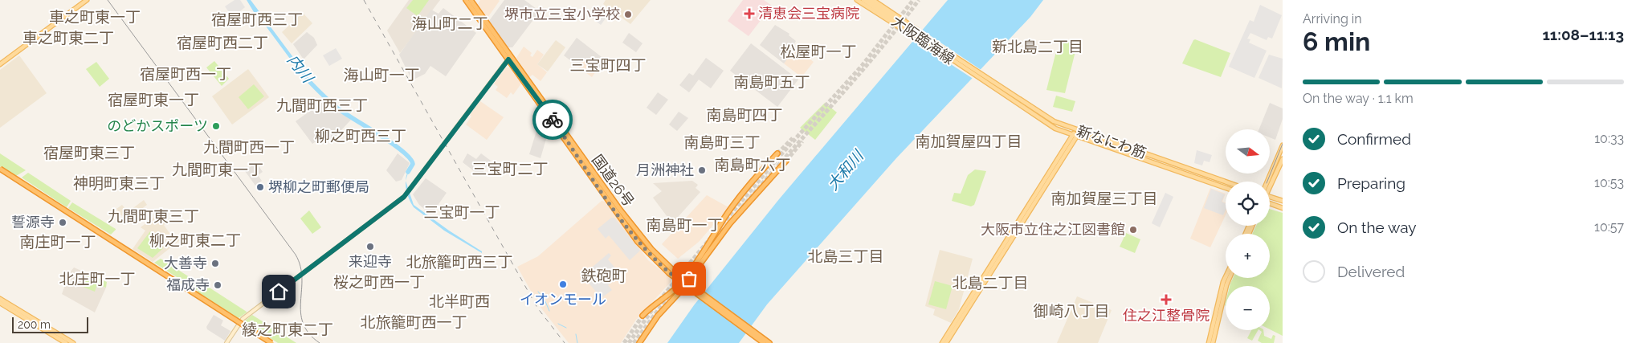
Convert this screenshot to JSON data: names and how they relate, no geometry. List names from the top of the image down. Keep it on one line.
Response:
{"streets":{"highway":["国道26号"],"main road":["大阪臨海線","新なにわ筋"]},"crossings":[["大阪臨海線","新なにわ筋"]],"districts":["車之町東一丁","宿屋町西三丁","海山町二丁","車之町東二丁","宿屋町西二丁","新北島二丁目","松屋町一丁","三宝町四丁","宿屋町西一丁","海山町一丁","南島町五丁","宿屋町東一丁","九間町西三丁","南島町四丁","柳之町西三丁","南加賀屋四丁目","南島町三丁","九間町西一丁","宿屋町東三丁","南島町六丁","三宝町二丁","九間町東一丁","神明町東三丁","南加賀屋三丁目","三宝町一丁","九間町東三丁","南島町一丁","柳之町東二丁","南庄町一丁","北島三丁目","北旅籠町西三丁","鉄砲町","北庄町一丁","桜之町西一丁","北島二丁目","北半町西","御崎八丁目","北旅籠町西一丁","綾之町東二丁"],"water":["内川","大和川"],"places":{"health":["清恵会三宝病院","住之江整骨院"],"other":["堺市立三宝小学校","のどかスポーツ","月洲神社","堺柳之町郵便局","誓源寺","大阪市立住之江図書館","来迎寺","大善寺","イオンモール","福成寺"]},"scale_bar":"200 m","north":"right","page":{"heading":["6 min","Arriving in","11:08–11:13"],"bar":"On the way · 1.1 km","list":[["Confirmed","10:33"],["Preparing","10:53"],["On the way","10:57"],"Delivered"],"map_buttons":["+","−"],"scale":"200 m"}}
